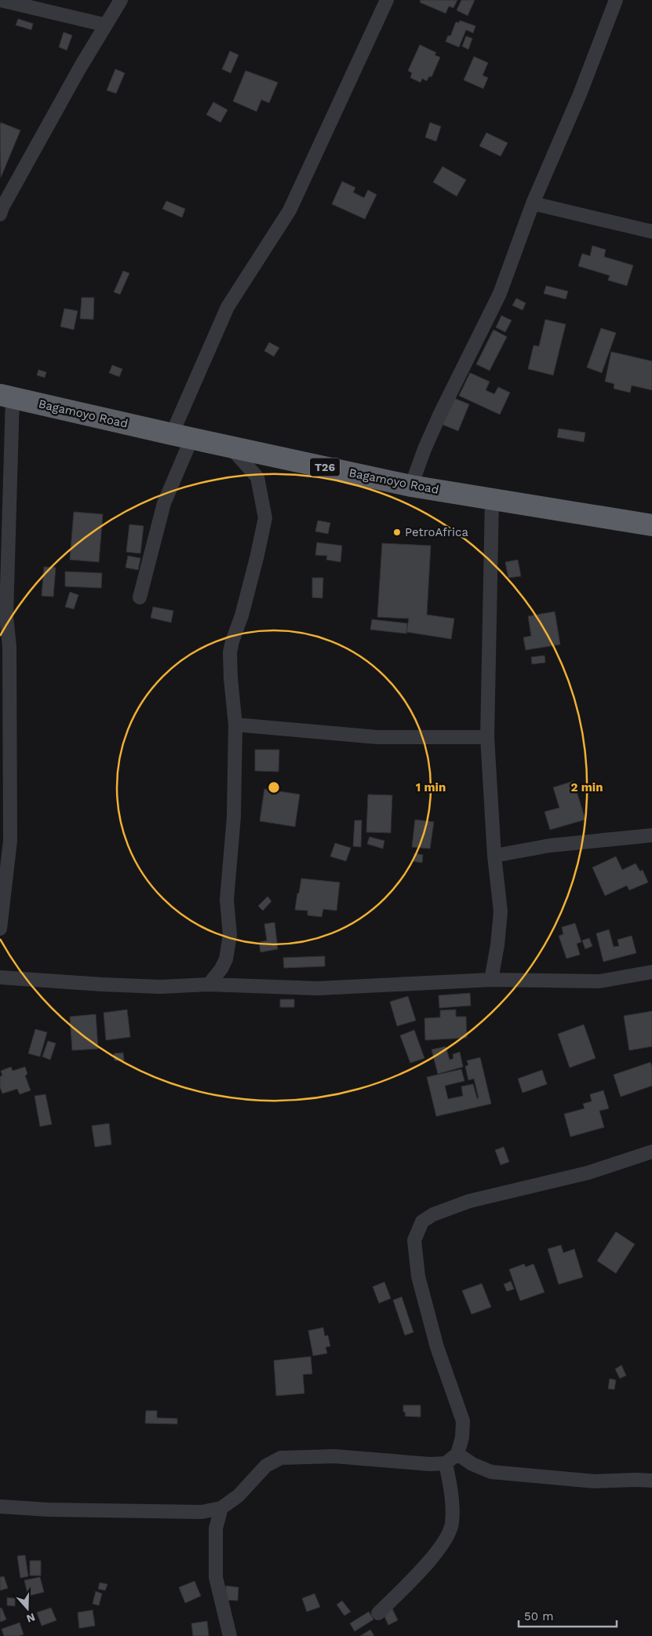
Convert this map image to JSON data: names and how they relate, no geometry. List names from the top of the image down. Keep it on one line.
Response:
{"streets":{"highway":["Bagamoyo Road","T26"]},"places":["PetroAfrica"],"scale_bar":"50 m","north":"bottom","rings":["1 min","2 min"]}
